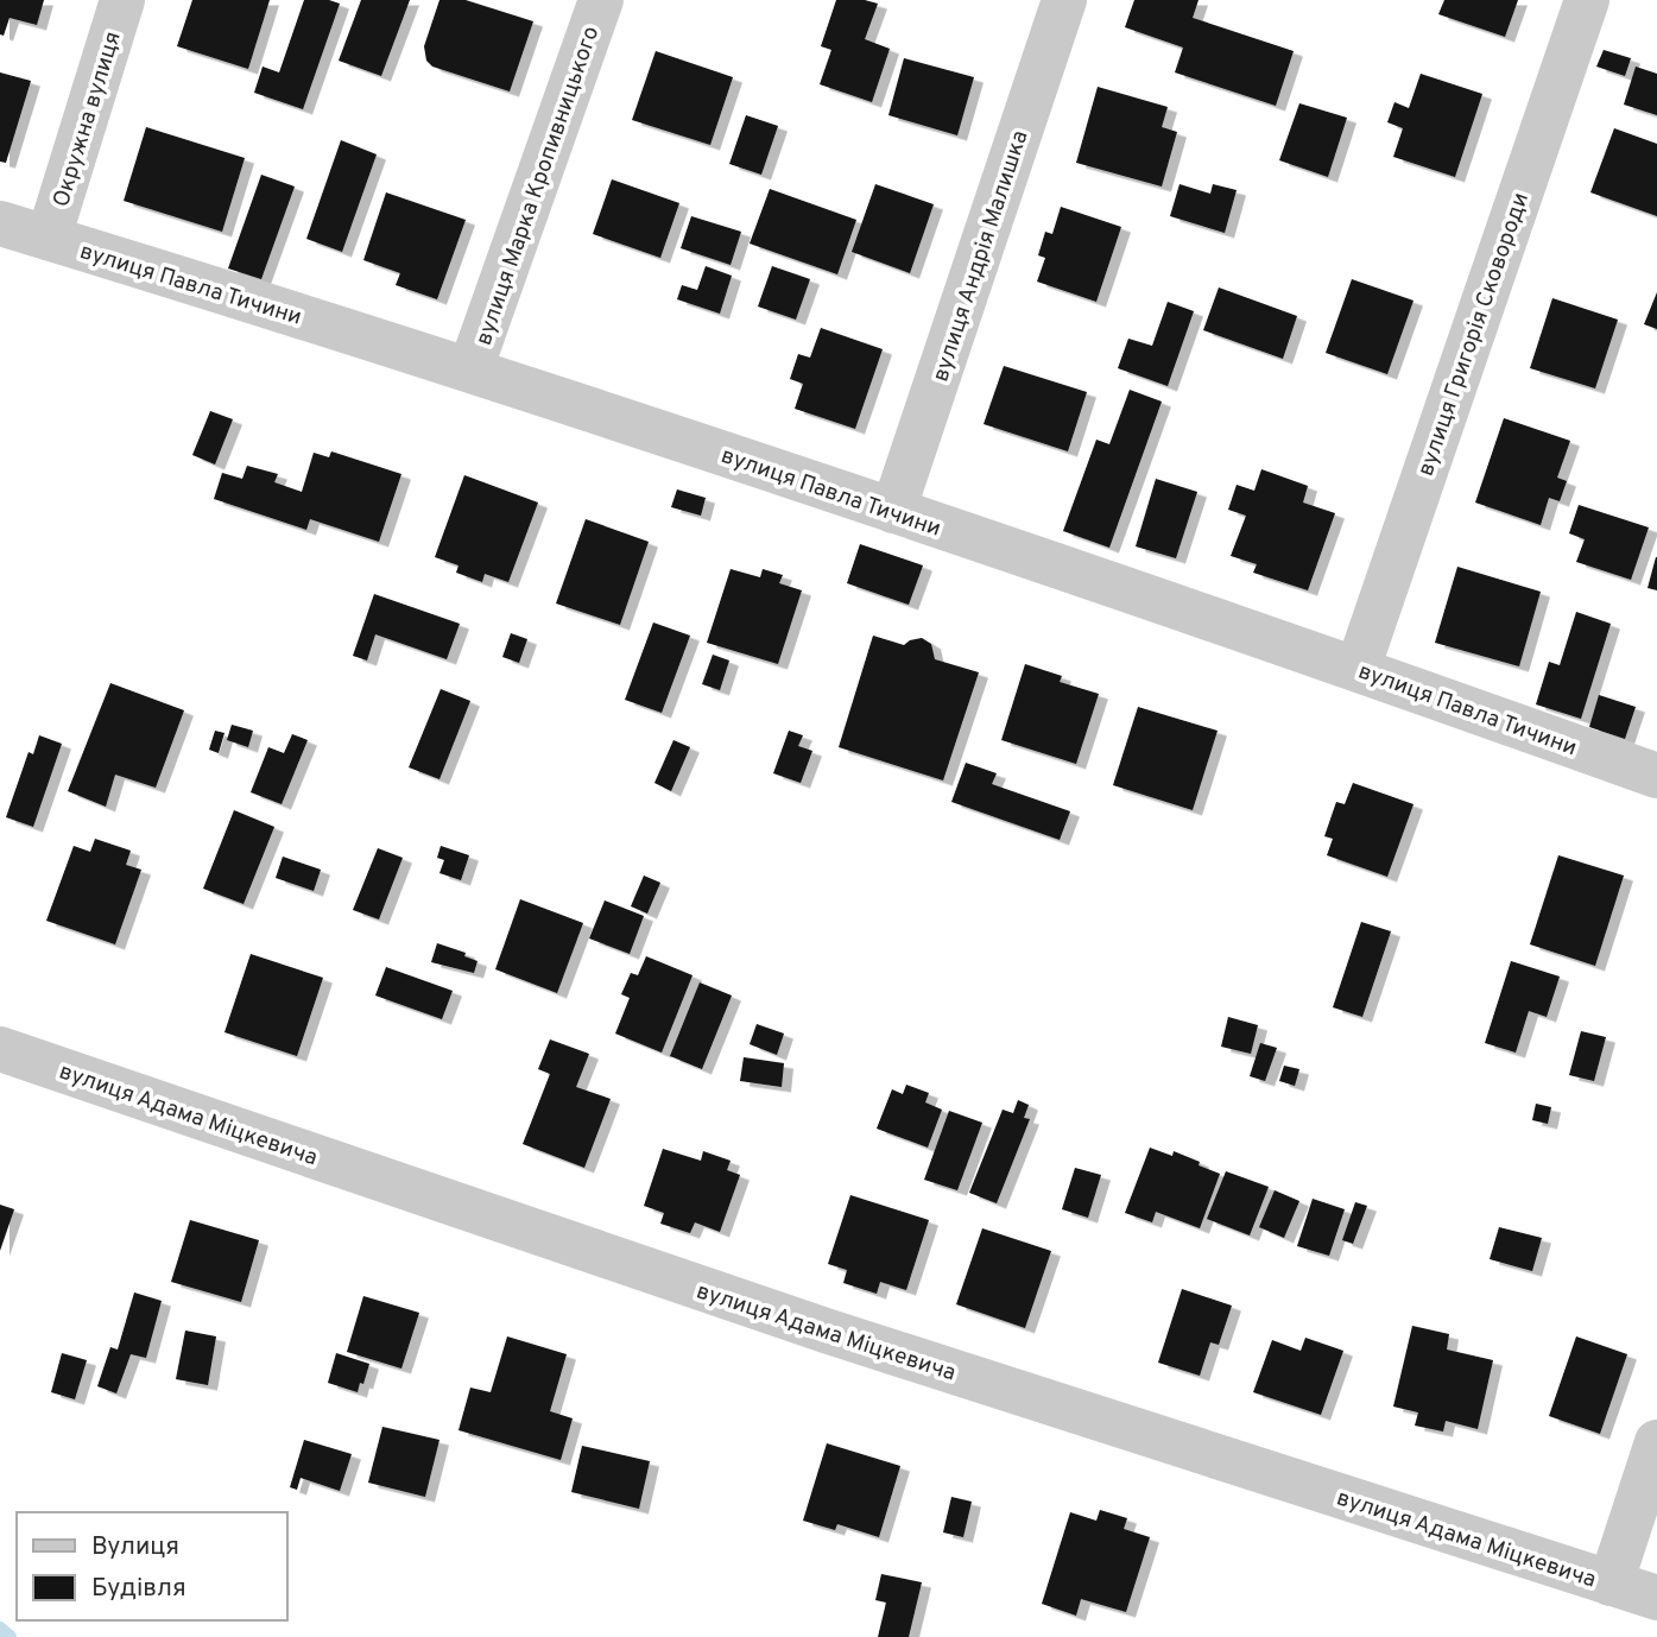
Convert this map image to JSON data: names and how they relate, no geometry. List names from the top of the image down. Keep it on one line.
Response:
{"streets":{"street":["Окружна вулиця","вулиця Марка Кропивницького","вулиця Андрія Малишка","вулиця Павла Тичини","вулиця Григорія Сковороди","вулиця Адама Міцкевича"]},"crossings":[["Окружна вулиця","вулиця Павла Тичини"],["вулиця Марка Кропивницького","вулиця Павла Тичини"],["вулиця Андрія Малишка","вулиця Павла Тичини"],["вулиця Павла Тичини","вулиця Григорія Сковороди"]],"legend":["Вулиця","Будівля"]}
